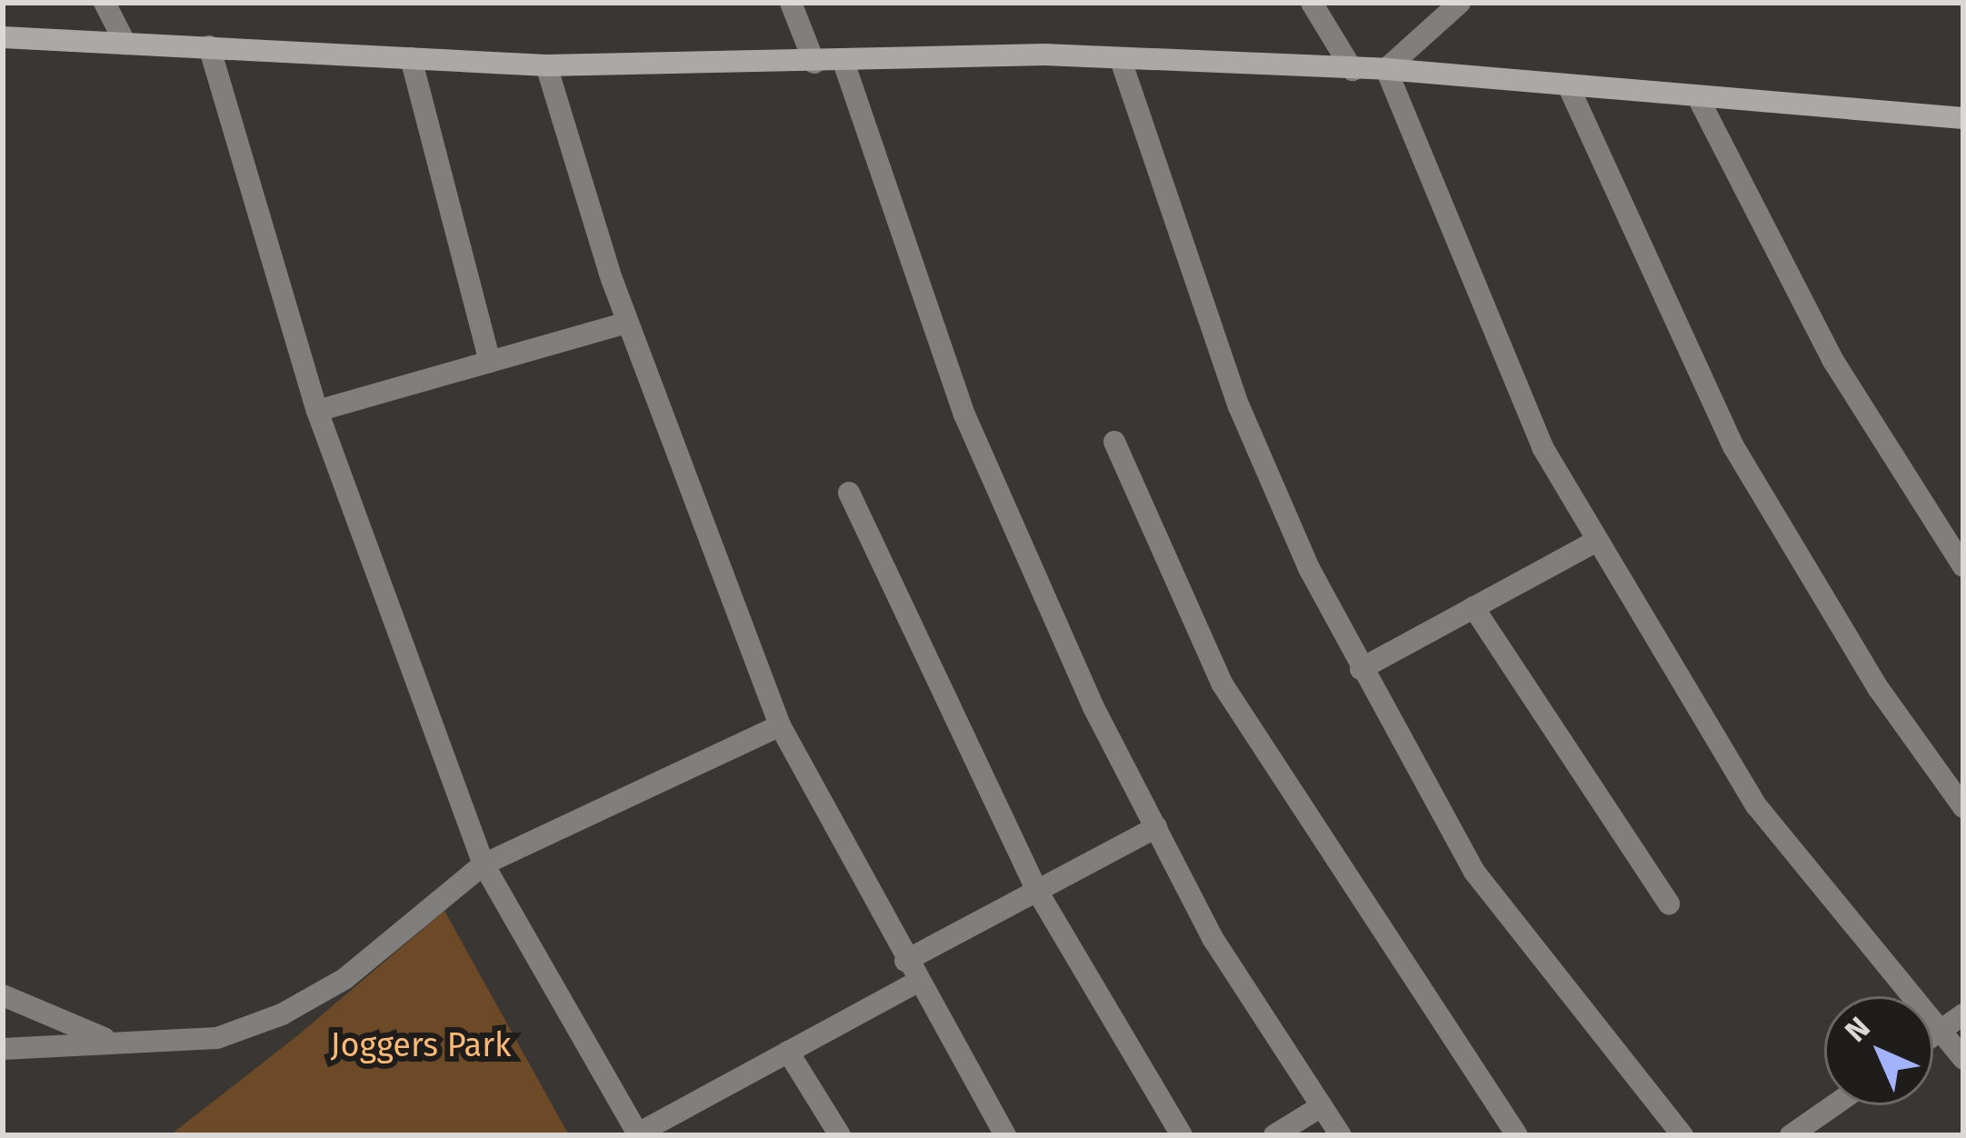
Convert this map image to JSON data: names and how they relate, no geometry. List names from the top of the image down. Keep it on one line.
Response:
{"parks":["Joggers Park"],"north":"top left"}
